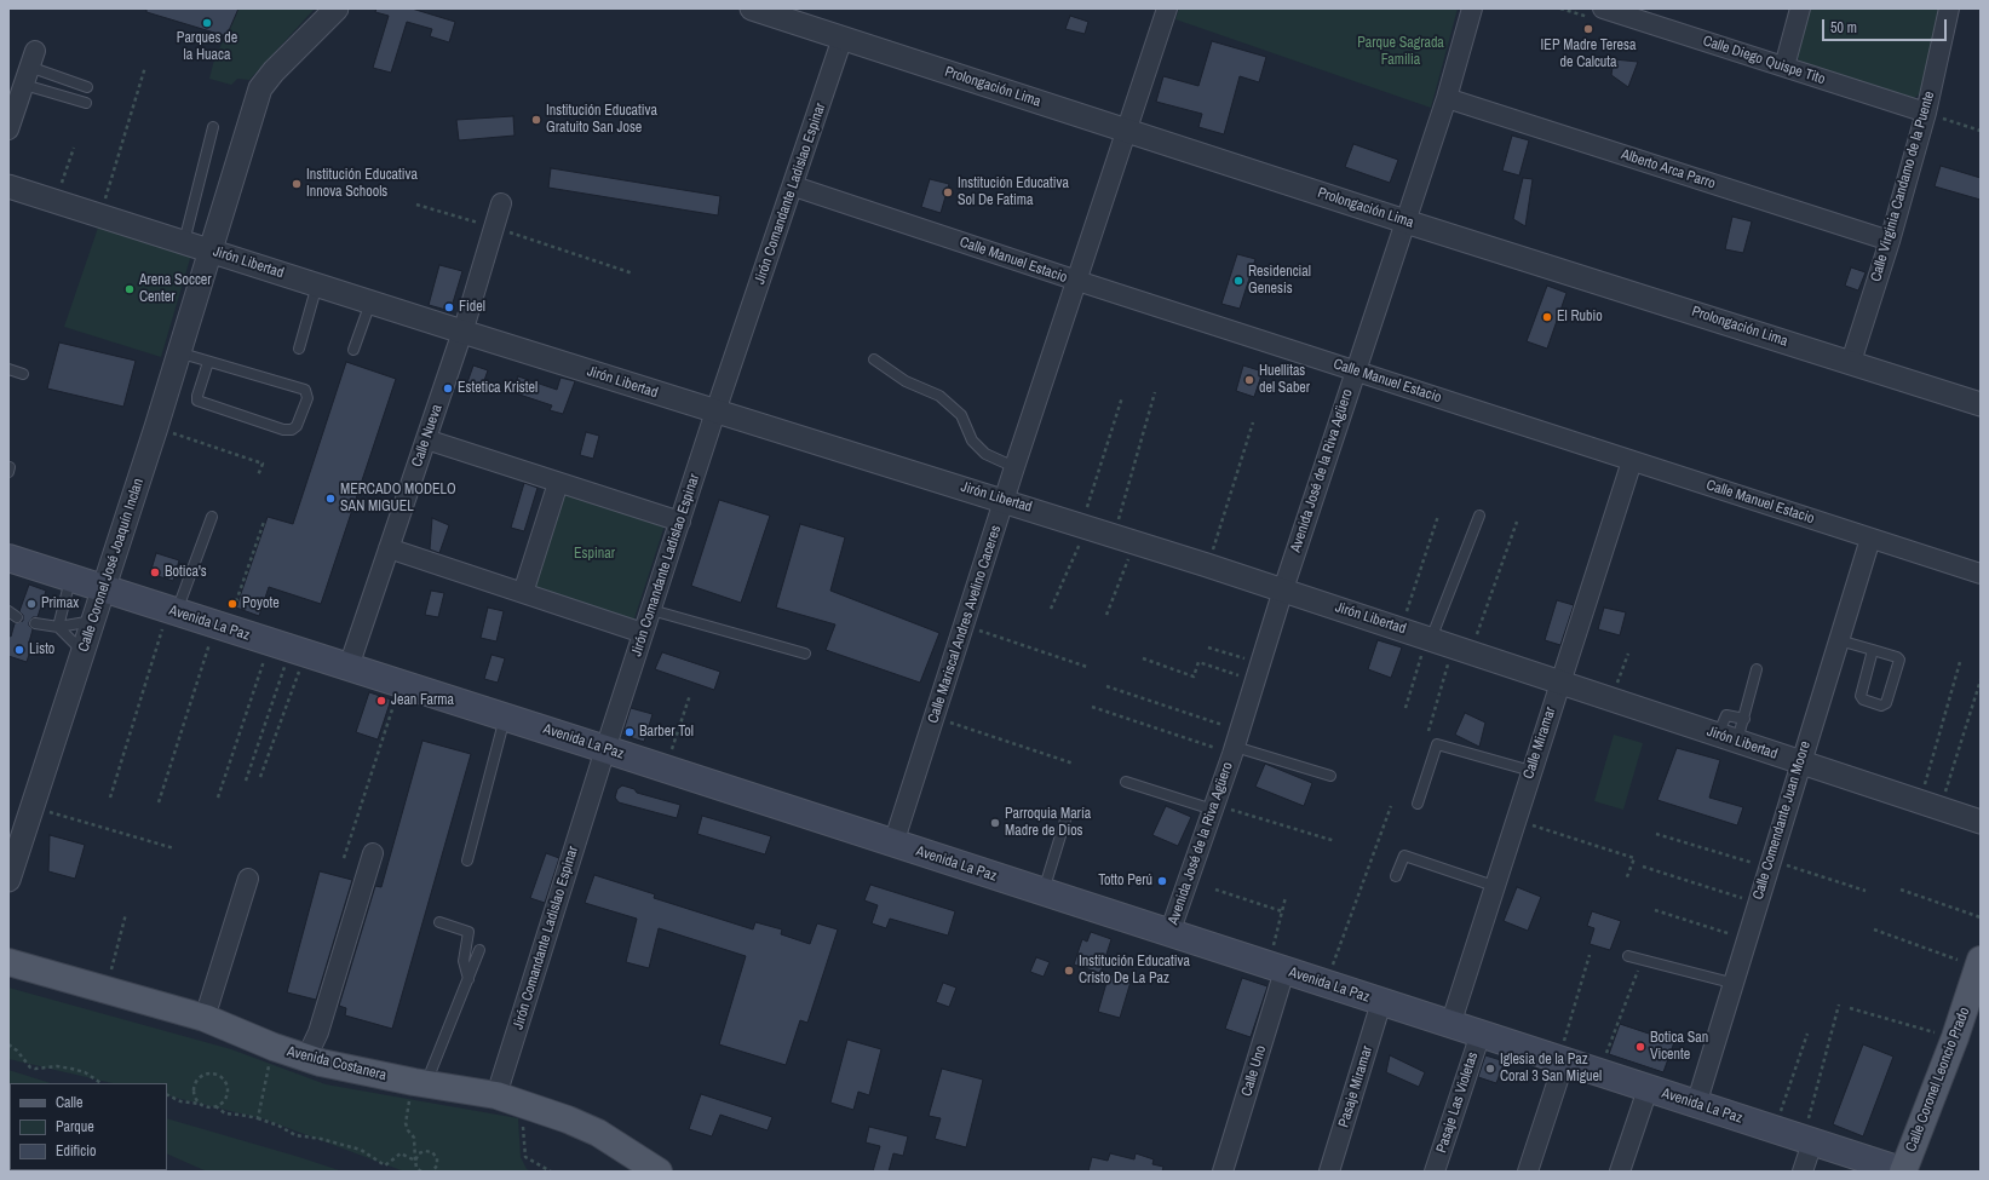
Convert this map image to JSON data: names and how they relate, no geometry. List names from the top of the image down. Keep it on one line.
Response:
{"streets":{"main road":["Avenida La Paz","Avenida Costanera","Calle Coronel Leoncio Prado"],"street":["Calle Diego Quispe Tito","Prolongación Lima","Alberto Arca Parro","Calle Virginia Candamo de la Puente","Jirón Comandante Ladislao Espinar","Calle Manuel Estacio","Jirón Libertad","Calle Nueva","Avenida José de la Riva Agüero","Calle Coronel José Joaquín Inclan","Calle Mariscal Andres Avelino Caceres","Calle Miramar","Calle Comendante Juan Moore","Calle Uno","Pasaje Miramar","Pasaje Las Violetas"]},"crossings":[["Calle Diego Quispe Tito","Calle Virginia Candamo de la Puente"],["Prolongación Lima","Calle Virginia Candamo de la Puente"],["Prolongación Lima","Jirón Comandante Ladislao Espinar"],["Prolongación Lima","Avenida José de la Riva Agüero"],["Prolongación Lima","Calle Mariscal Andres Avelino Caceres"],["Alberto Arca Parro","Calle Virginia Candamo de la Puente"],["Alberto Arca Parro","Avenida José de la Riva Agüero"],["Jirón Comandante Ladislao Espinar","Calle Manuel Estacio"],["Jirón Comandante Ladislao Espinar","Jirón Libertad"],["Jirón Comandante Ladislao Espinar","Avenida La Paz"],["Jirón Comandante Ladislao Espinar","Avenida Costanera"],["Calle Manuel Estacio","Avenida José de la Riva Agüero"],["Calle Manuel Estacio","Calle Mariscal Andres Avelino Caceres"],["Calle Manuel Estacio","Calle Miramar"],["Calle Manuel Estacio","Calle Comendante Juan Moore"],["Jirón Libertad","Calle Nueva"],["Jirón Libertad","Avenida José de la Riva Agüero"],["Jirón Libertad","Calle Coronel José Joaquín Inclan"],["Jirón Libertad","Calle Mariscal Andres Avelino Caceres"],["Jirón Libertad","Calle Miramar"],["Jirón Libertad","Calle Comendante Juan Moore"],["Calle Nueva","Avenida La Paz"],["Avenida José de la Riva Agüero","Avenida La Paz"],["Calle Coronel José Joaquín Inclan","Avenida La Paz"],["Avenida La Paz","Calle Mariscal Andres Avelino Caceres"],["Avenida La Paz","Calle Miramar"],["Avenida La Paz","Calle Comendante Juan Moore"],["Avenida La Paz","Calle Uno"],["Avenida La Paz","Calle Coronel Leoncio Prado"],["Avenida La Paz","Pasaje Miramar"],["Avenida La Paz","Pasaje Las Violetas"]],"parks":["Parque Sagrada Familia","Espinar"],"places":["Parques de la Huaca","IEP Madre Teresa de Calcuta","Institución Educativa Gratuito San Jose","Institución Educativa Innova Schools","Institución Educativa Sol De Fatima","Residencial Genesis","Arena Soccer Center","Fidel","El Rubio","Huellitas del Saber","Estetica Kristel","MERCADO MODELO SAN MIGUEL","Botica's","Primax","Poyote","Listo","Jean Farma","Barber Tol","Parroquia María Madre de Dios","Totto Perú","Institución Educativa Cristo De La Paz","Botica San Vicente","Iglesia de la Paz Coral 3 San Miguel"],"legend":["Calle","Parque","Edificio"],"scale_bar":"50 m"}
